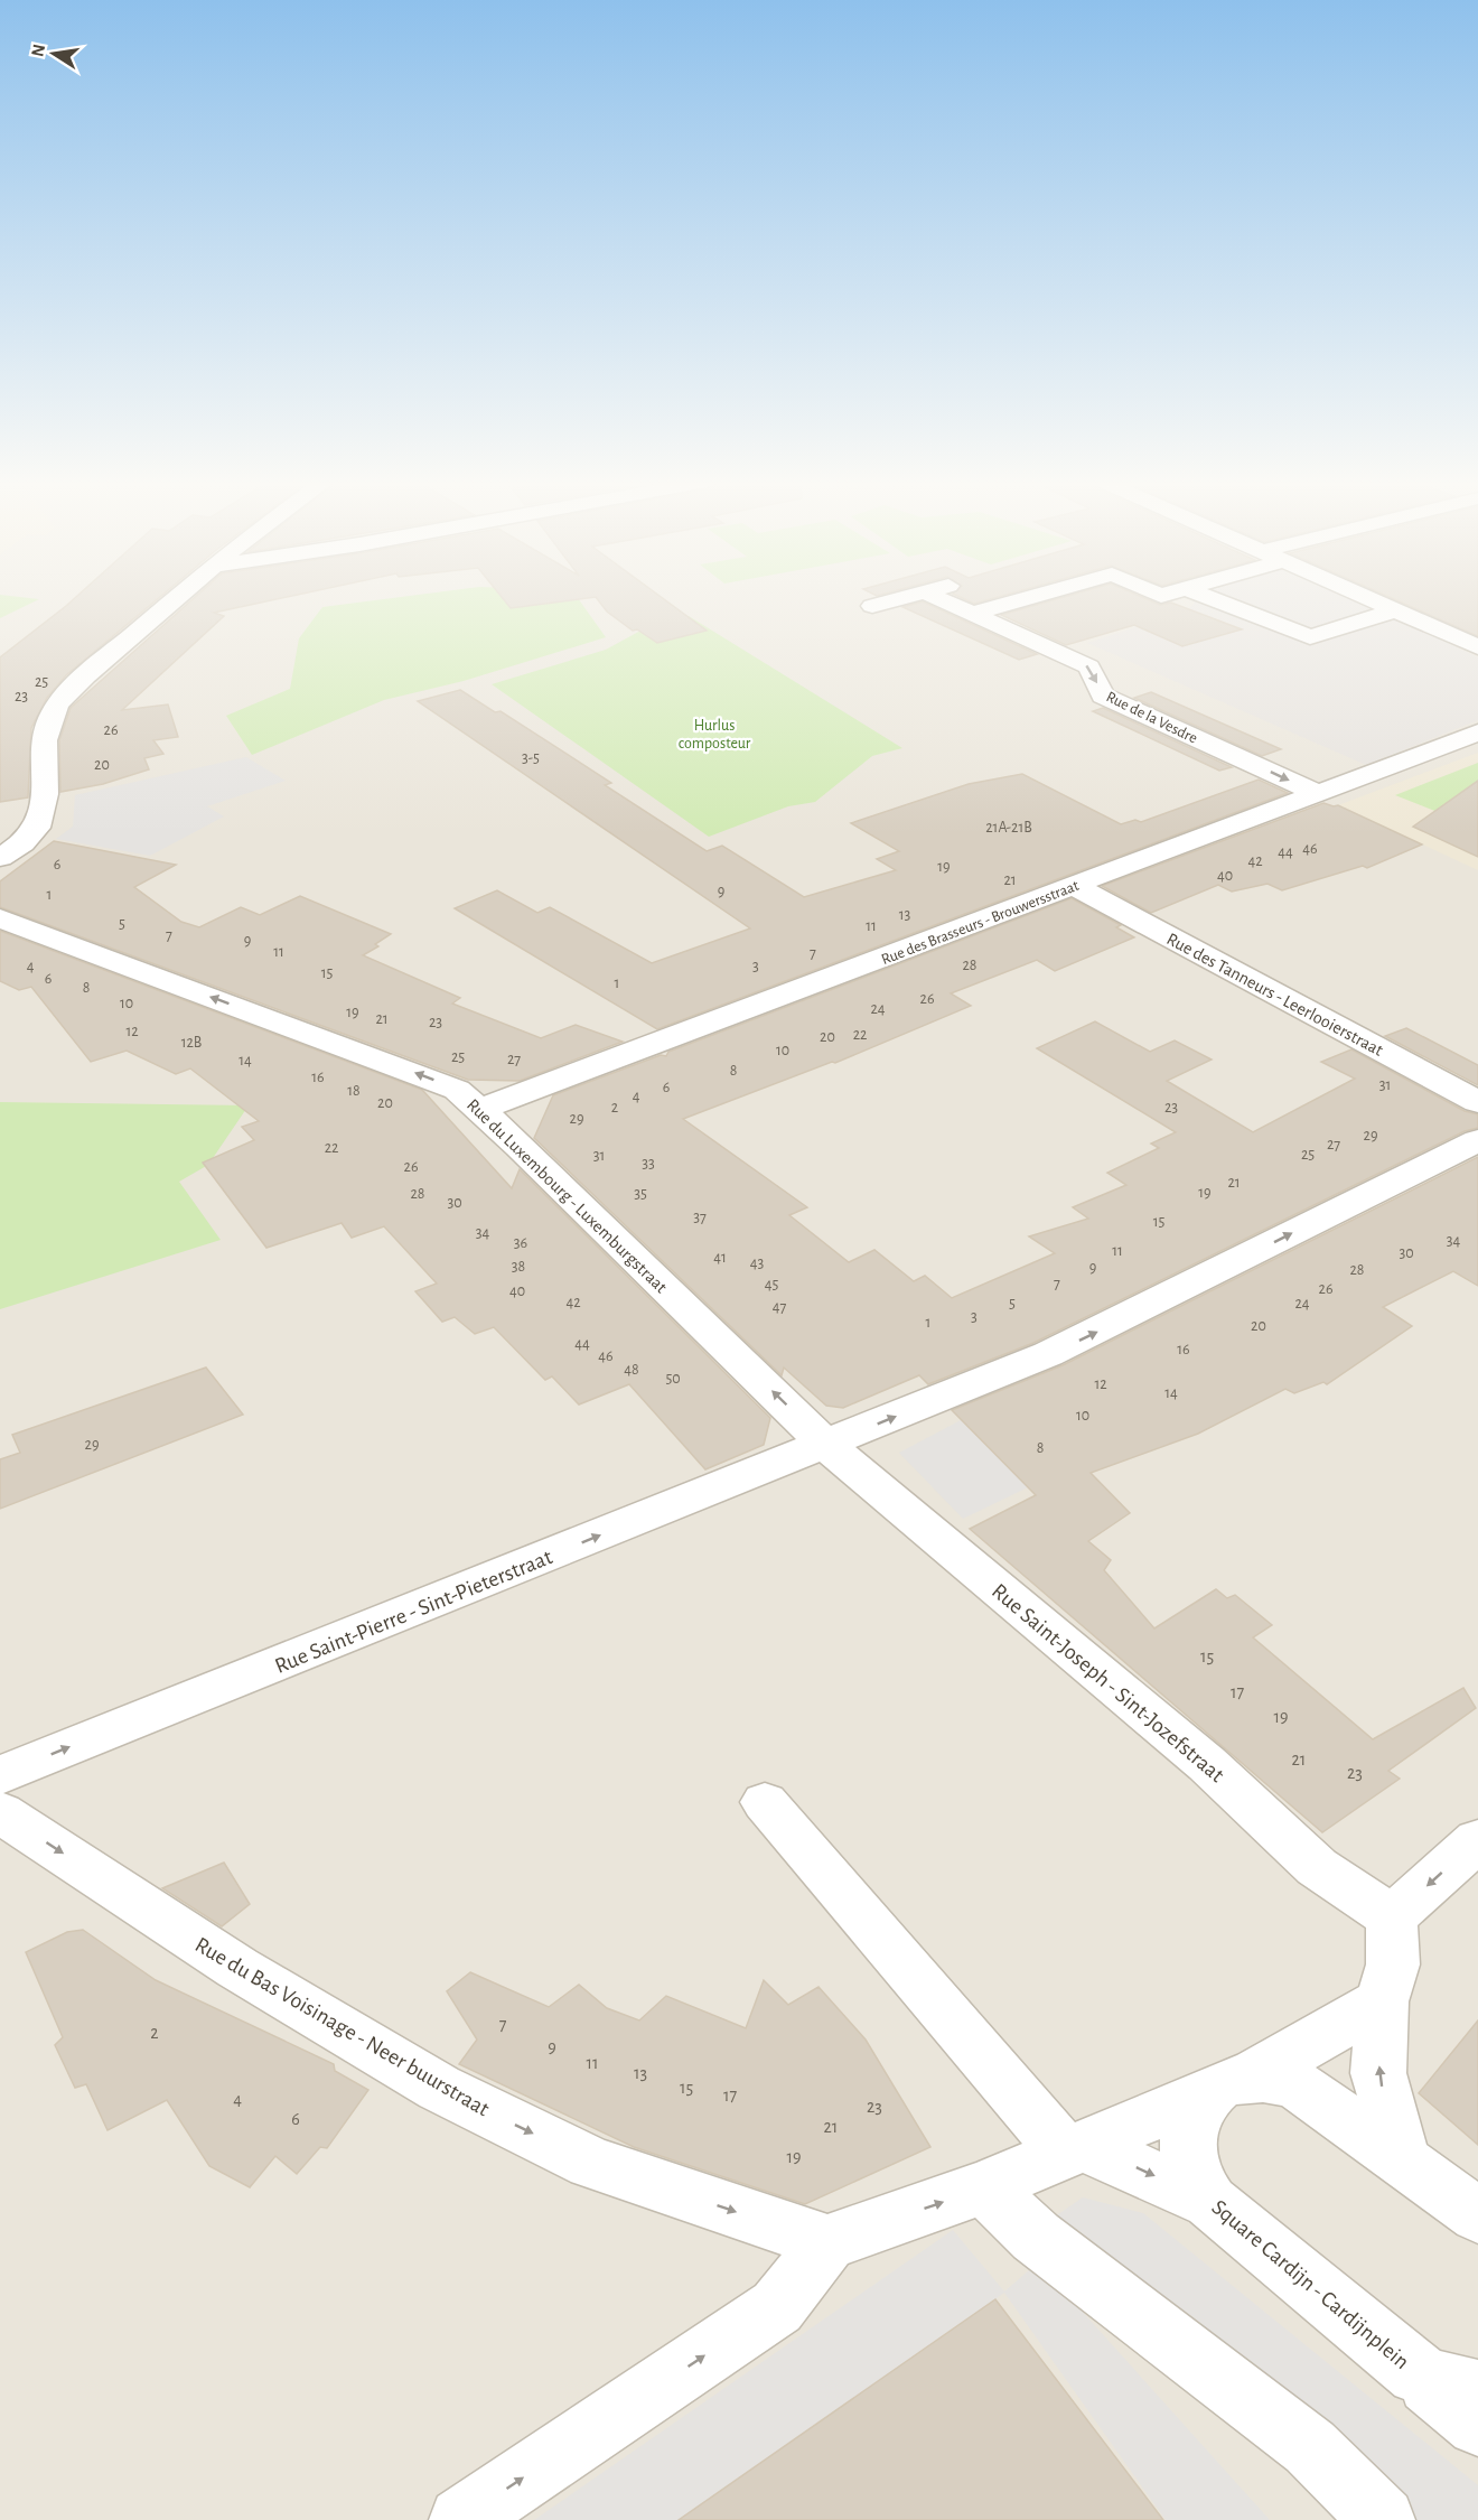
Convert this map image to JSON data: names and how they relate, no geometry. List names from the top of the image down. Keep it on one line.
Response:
{"streets":{"street":["Rue de la Vesdre","Rue des Brasseurs - Brouwersstraat","Rue des Tanneurs - Leerlooierstraat","Rue du Luxembourg - Luxemburgstraat","Rue Saint-Pierre - Sint-Pieterstraat","Rue Saint-Joseph - Sint-Jozefstraat","Rue du Bas Voisinage - Neer buurstraat","Square Cardijn - Cardijnplein"]},"crossings":[["Rue de la Vesdre","Rue des Brasseurs - Brouwersstraat"],["Rue des Brasseurs - Brouwersstraat","Rue des Tanneurs - Leerlooierstraat"],["Rue des Brasseurs - Brouwersstraat","Rue du Luxembourg - Luxemburgstraat"],["Rue du Luxembourg - Luxemburgstraat","Rue Saint-Pierre - Sint-Pieterstraat"],["Rue du Luxembourg - Luxemburgstraat","Rue Saint-Joseph - Sint-Jozefstraat"],["Rue Saint-Pierre - Sint-Pieterstraat","Rue Saint-Joseph - Sint-Jozefstraat"]],"one_way":["Rue de la Vesdre","Rue du Luxembourg - Luxemburgstraat","Rue Saint-Pierre - Sint-Pieterstraat","Rue du Bas Voisinage - Neer buurstraat"],"parks":["Hurlus composteur"],"house_numbers":["25","23","26","3-5","20","21A-21B","46","44","42","6","19","40","21","9","1","13","5","11","7","9","11","7","28","4","3","15","6","1","8","26","10","24","19","21","23","12","22","20","12B","10","25","27","14","8","16","31","6","18","4","20","2","23","29","29","27","22","25","31","33","26","21","19","28","35","30","37","15","34","34","36","11","30","41","43","38","9","28","7","45","26","40","42","5","24","47","3","1","20","44","16","46","48","50","12","14","10","29","8","15","17","19","21","23","7","2","9","11","13","15","17","4","23","6","21","19"],"north":"left"}
